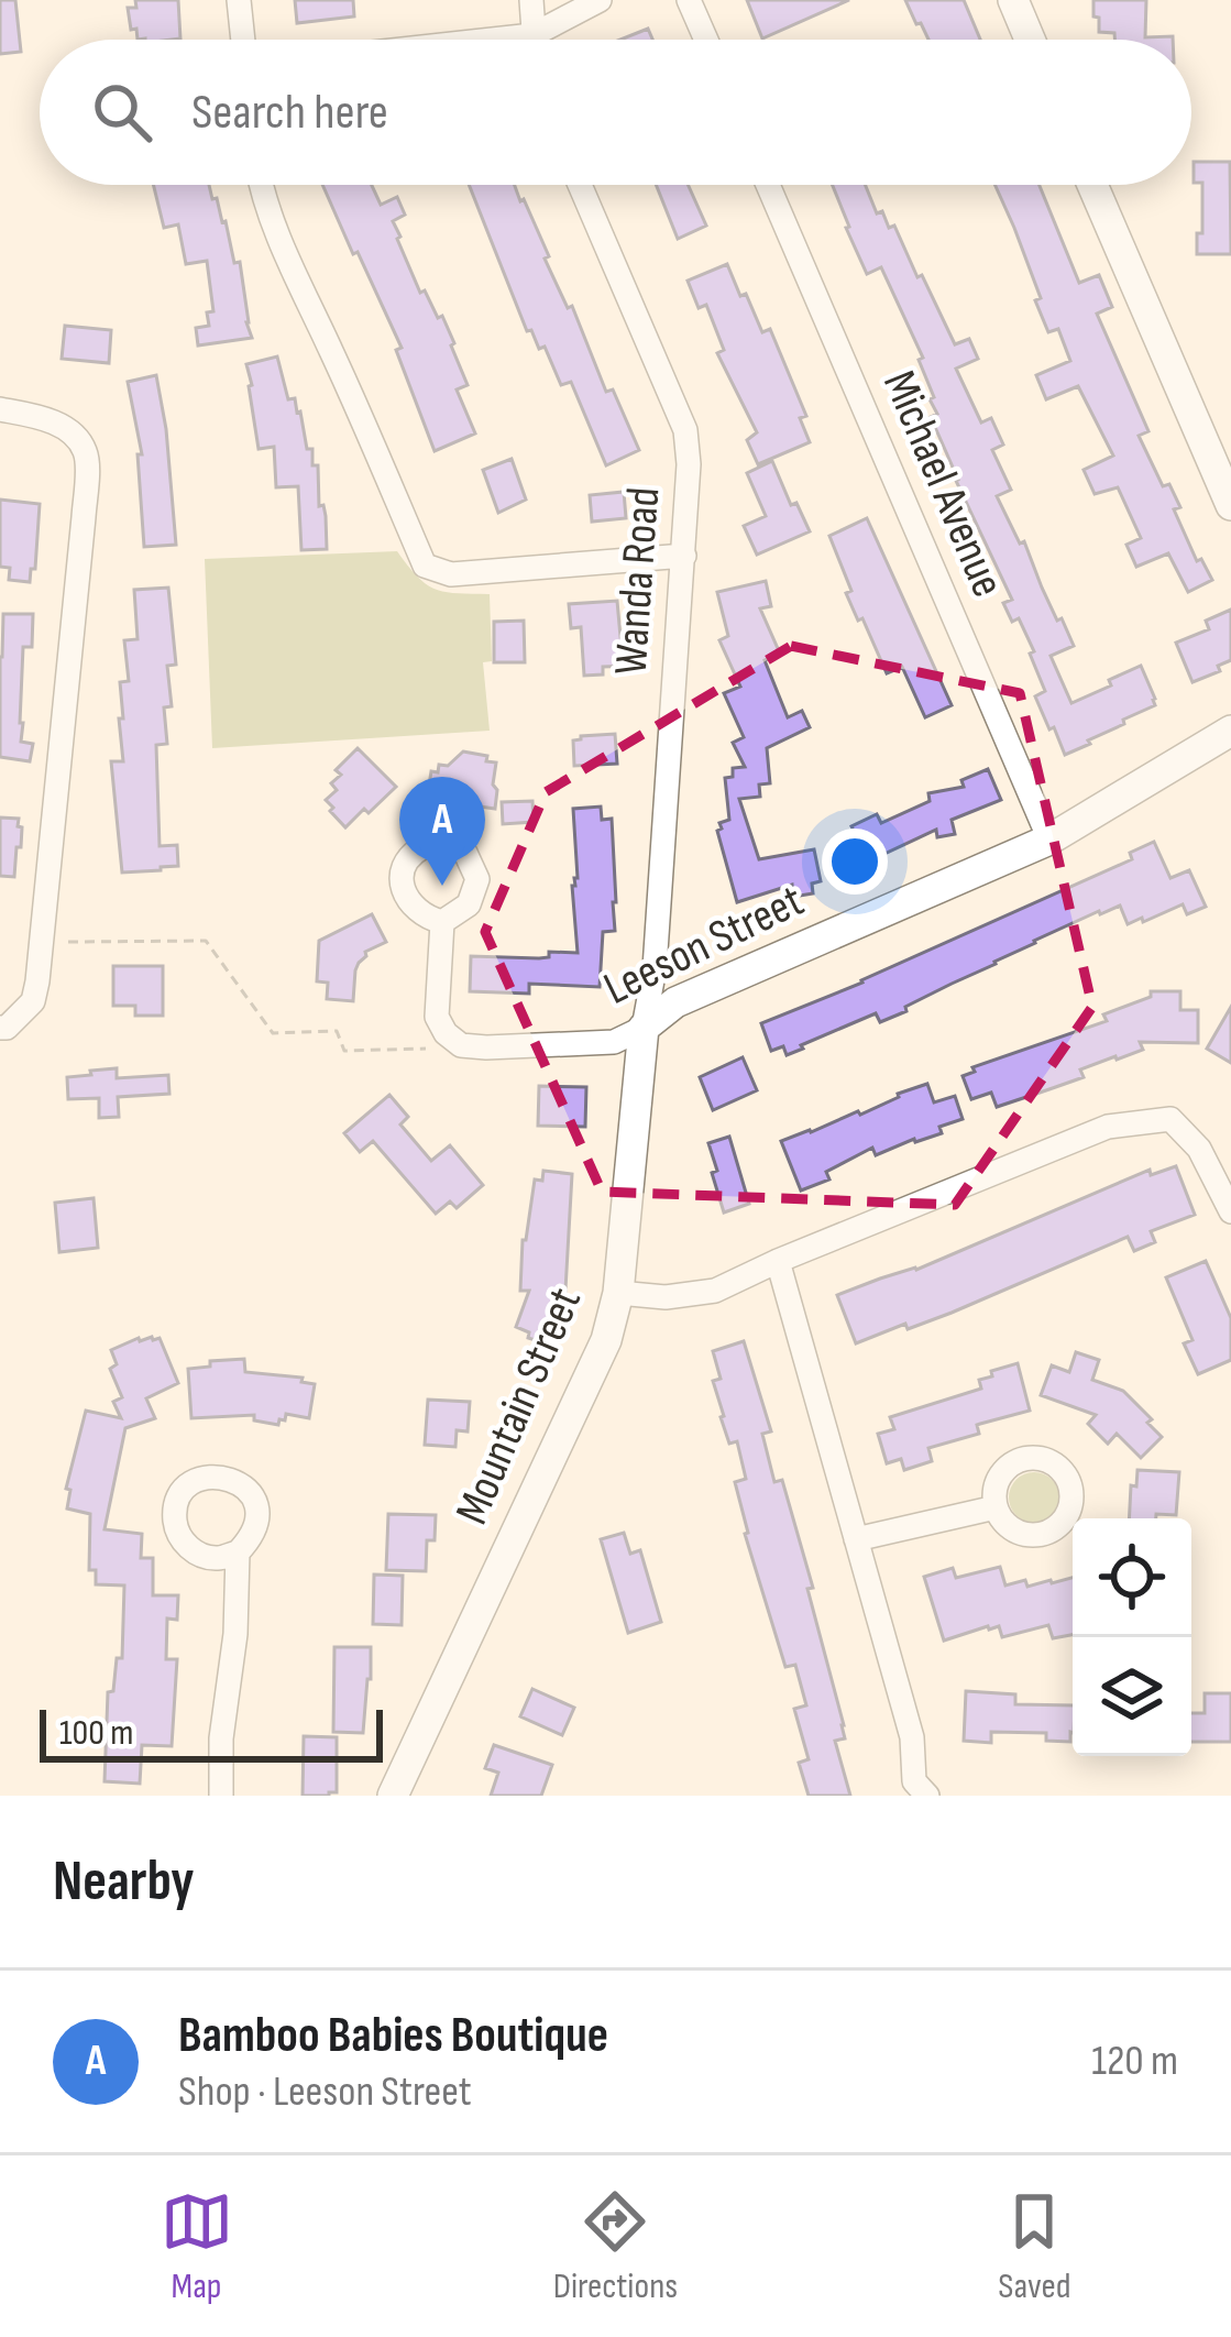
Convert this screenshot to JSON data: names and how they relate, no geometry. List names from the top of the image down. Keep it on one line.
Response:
{"streets":{"street":["Michael Avenue","Wanda Road","Leeson Street","Mountain Street"]},"crossings":[["Michael Avenue","Leeson Street"],["Wanda Road","Leeson Street"],["Wanda Road","Mountain Street"],["Leeson Street","Mountain Street"]],"scale_bar":"100 m","page":{"search":"Search here","pins":"A","scale":"100 m","heading":"Nearby","list":[{"mark":"A","name":"Bamboo Babies Boutique","note":"Shop · Leeson Street","value":"120 m"}],"nav":["Map","Directions","Saved"]}}
